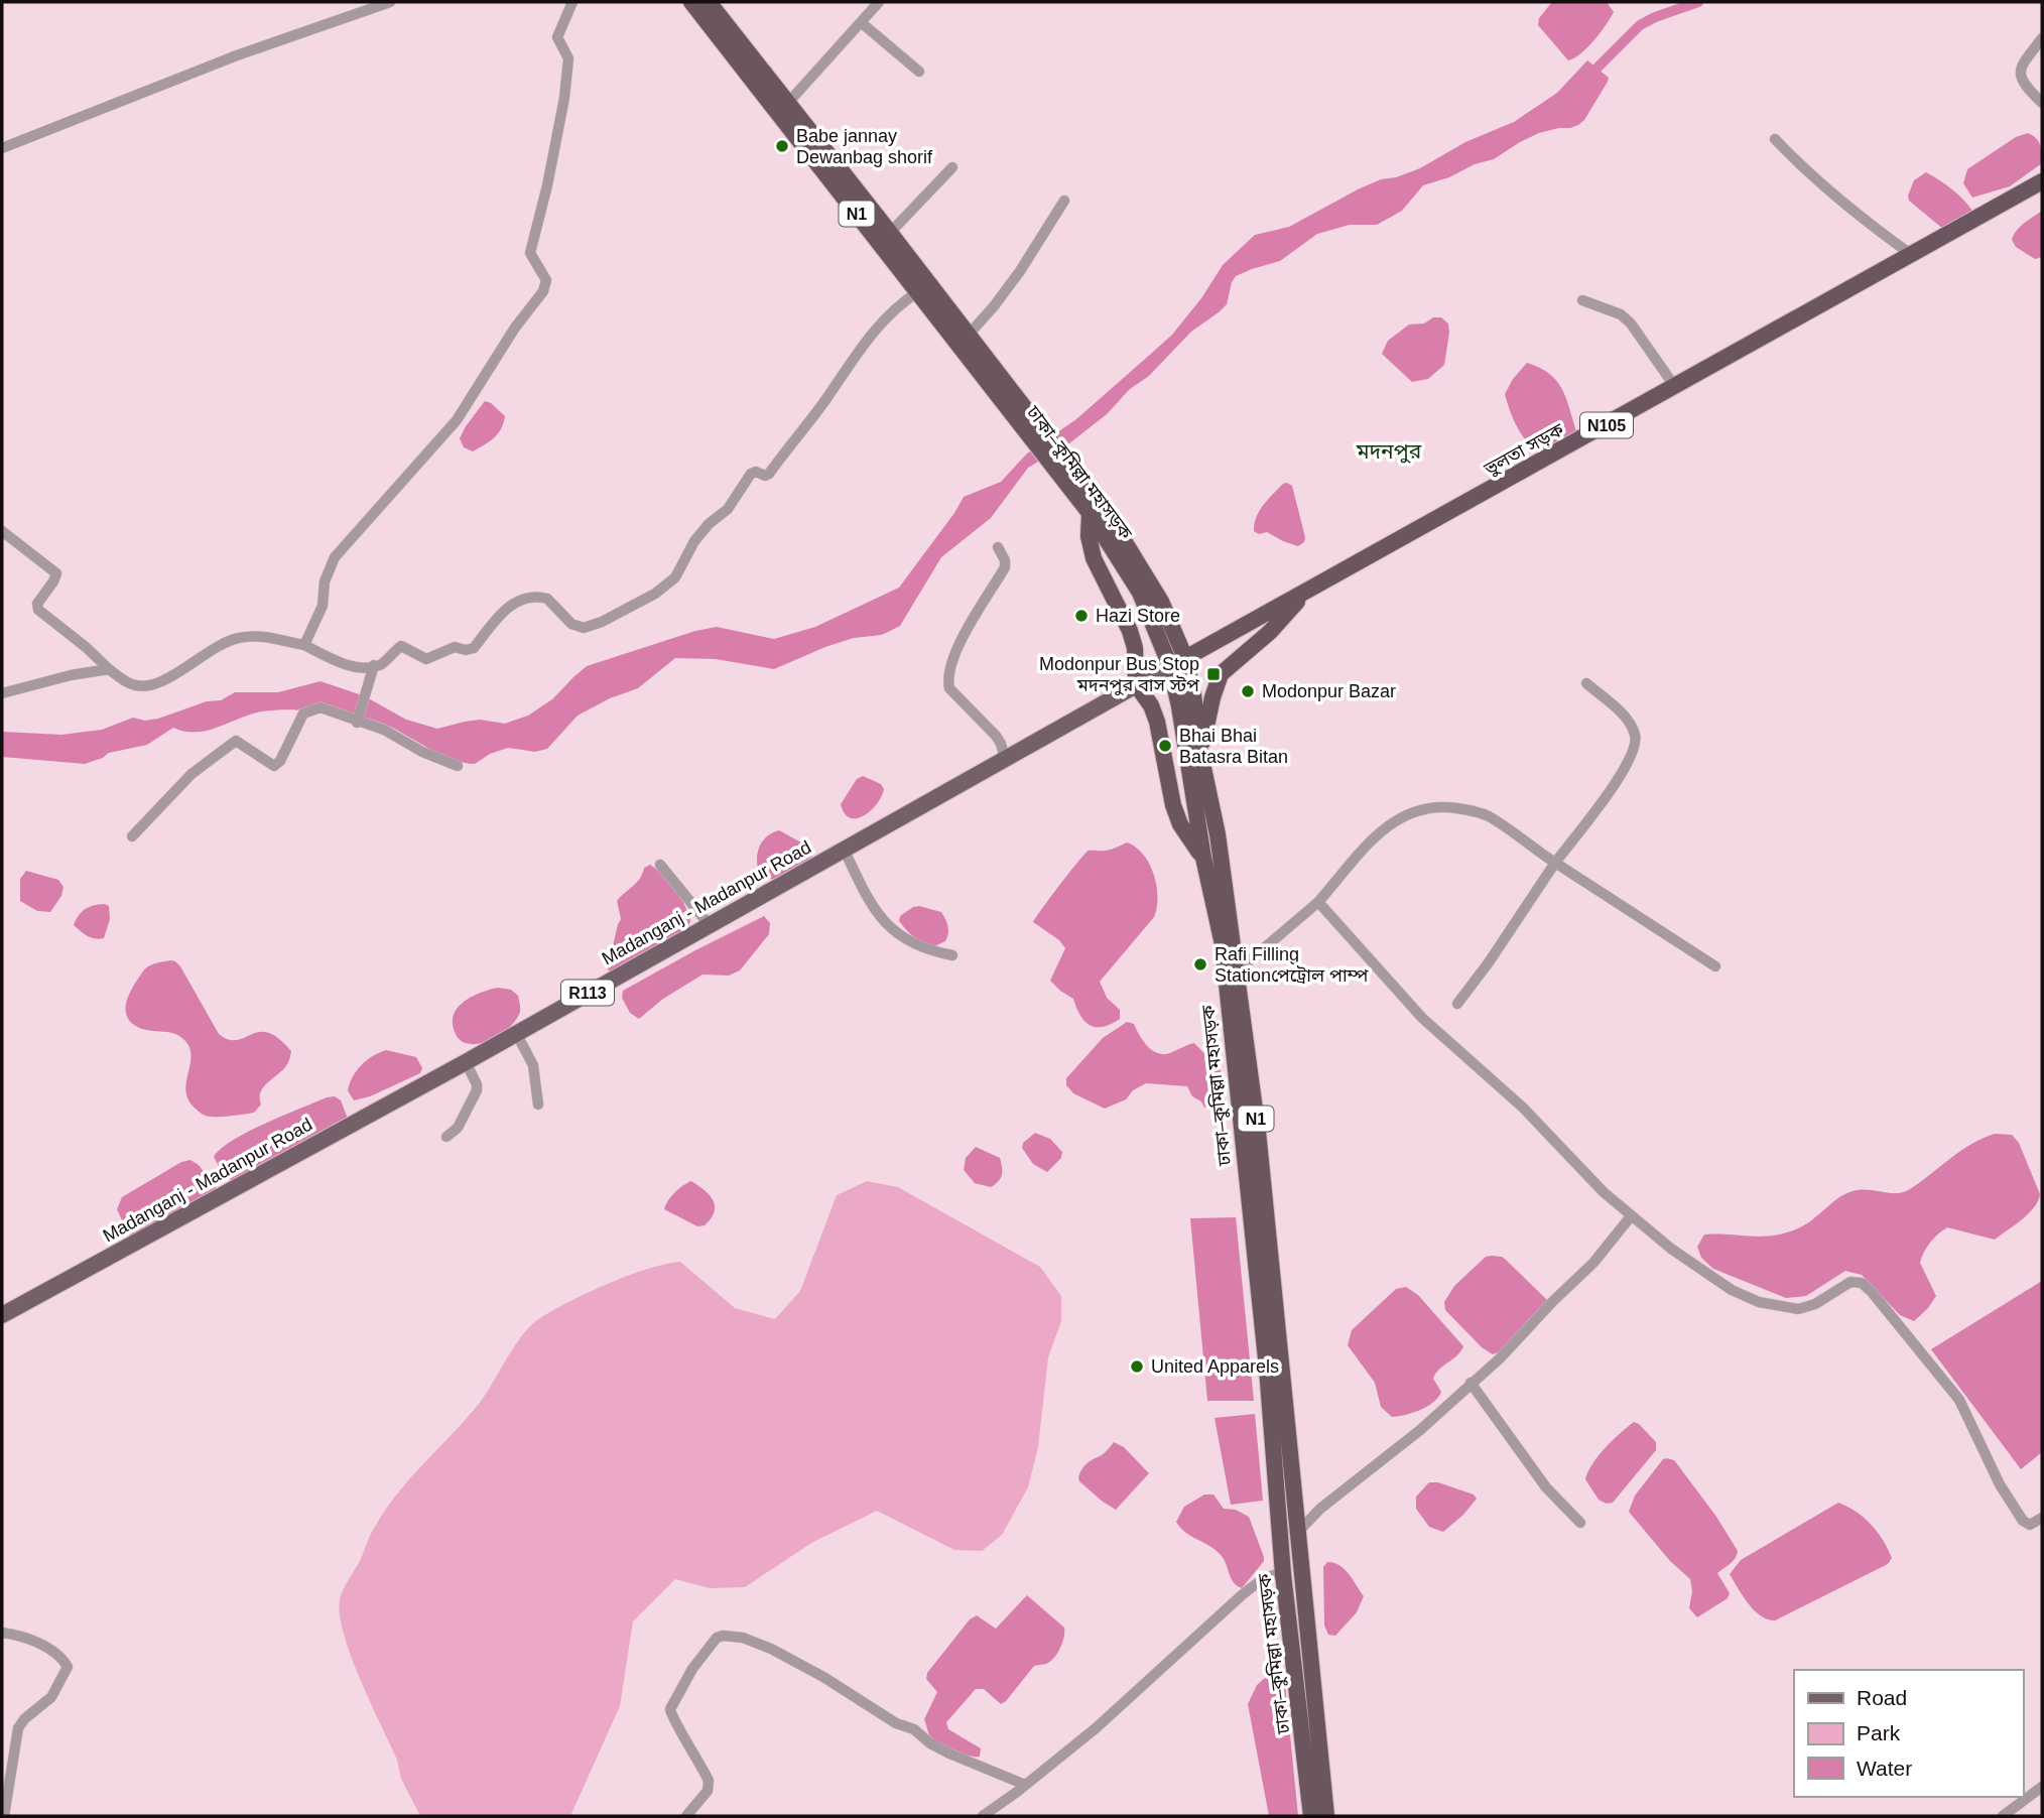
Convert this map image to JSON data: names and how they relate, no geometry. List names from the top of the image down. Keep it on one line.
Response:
{"streets":{"highway":["N1","N105","ভুলতা সড়ক","ঢাকা–কুমিল্লা মহাসড়ক"],"main road":["Madanganj - Madanpur Road","R113"]},"crossings":[["ভুলতা সড়ক","ঢাকা–কুমিল্লা মহাসড়ক"],["ভুলতা সড়ক","Madanganj - Madanpur Road"],["ঢাকা–কুমিল্লা মহাসড়ক","Madanganj - Madanpur Road"]],"districts":["মদনপুর"],"places":{"other":["Babe jannay Dewanbag shorif","Hazi Store","Modonpur Bazar","Bhai Bhai Batasra Bitan","Rafi Filling Stationপেট্রোল পাম্প","United Apparels"],"transit":["Modonpur Bus Stop মদনপুর বাস স্টপ"]},"legend":["Road","Park","Water"]}
